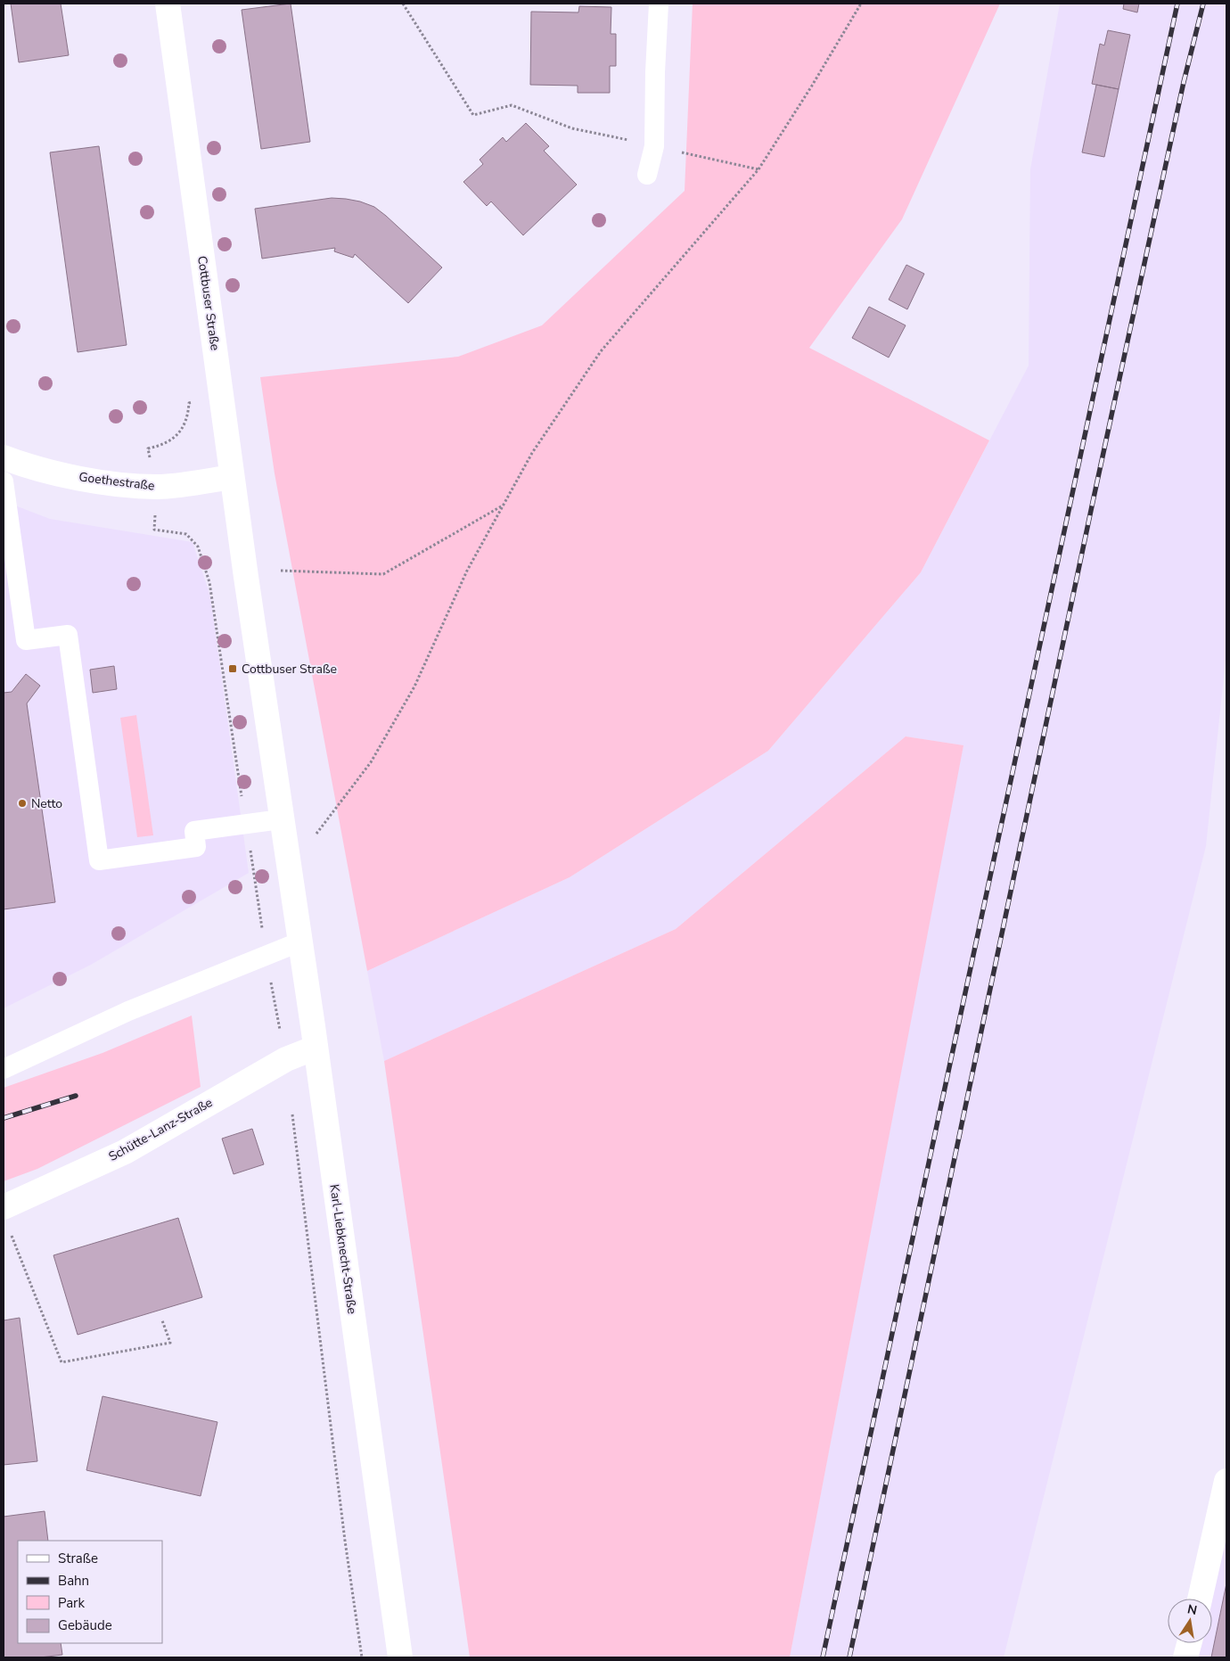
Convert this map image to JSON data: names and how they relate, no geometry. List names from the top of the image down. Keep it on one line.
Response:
{"streets":{"street":["Cottbuser Straße","Goethestraße","Schütte-Lanz-Straße","Karl-Liebknecht-Straße"]},"crossings":[["Cottbuser Straße","Goethestraße"],["Cottbuser Straße","Karl-Liebknecht-Straße"],["Schütte-Lanz-Straße","Karl-Liebknecht-Straße"]],"places":{"transit":["Cottbuser Straße"],"other":["Netto"]},"legend":["Straße","Bahn","Park","Gebäude"],"north":"top"}
